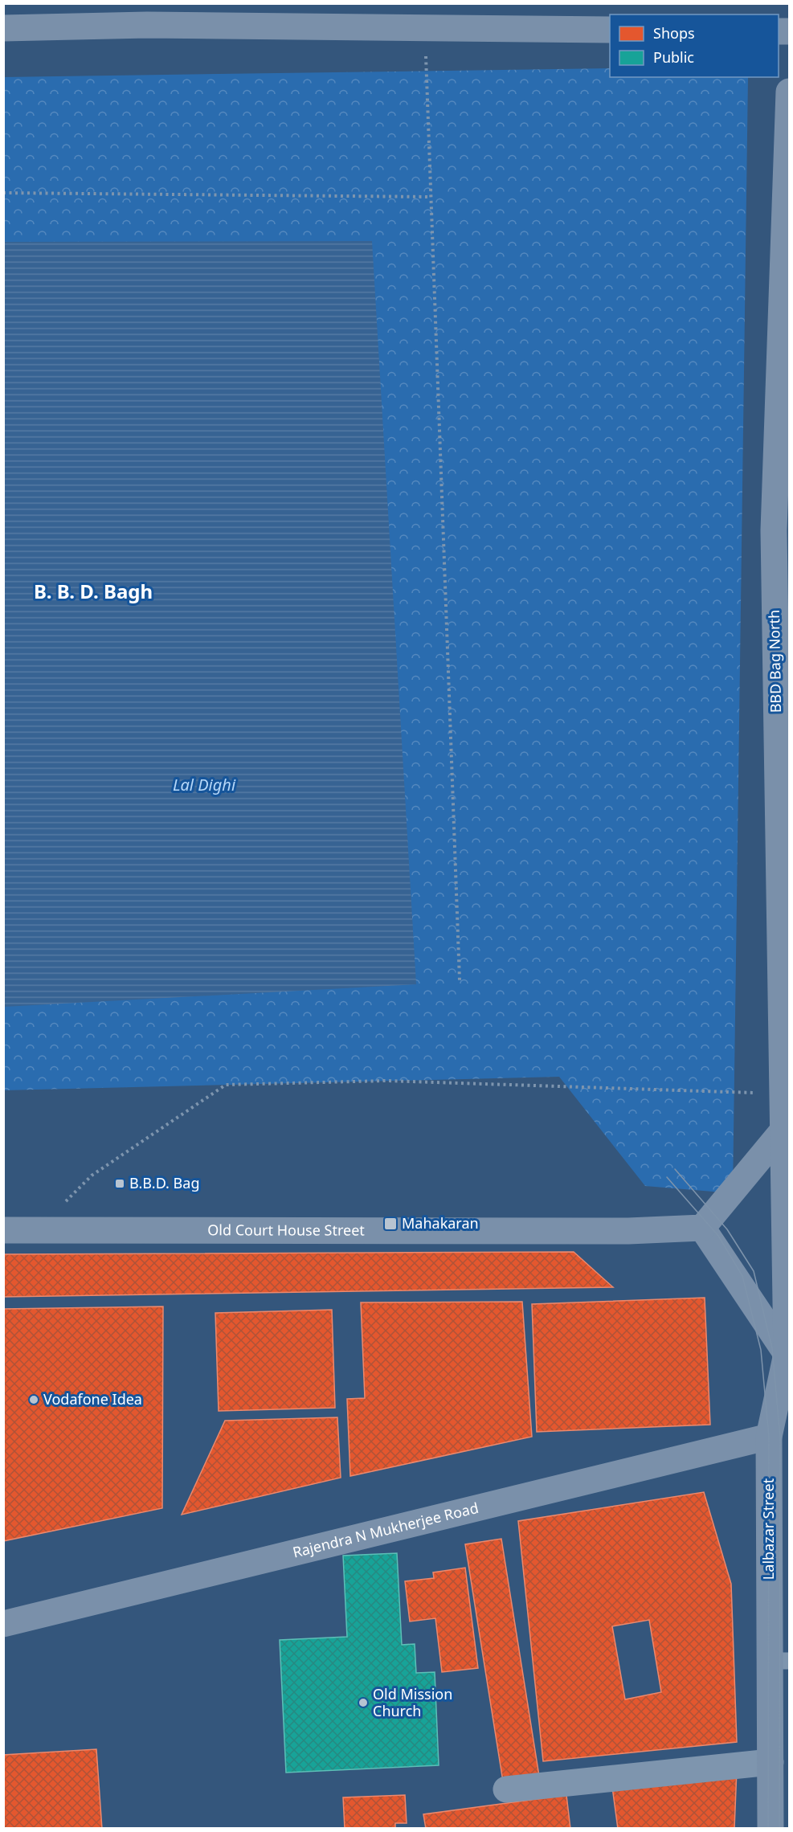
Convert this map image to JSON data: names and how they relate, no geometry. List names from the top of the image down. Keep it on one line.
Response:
{"streets":{"main road":["BBD Bag North","Old Court House Street","Lalbazar Street","Rajendra N Mukherjee Road"]},"crossings":[["BBD Bag North","Lalbazar Street"],["Lalbazar Street","Rajendra N Mukherjee Road"]],"districts":["B. B. D. Bagh"],"water":["Lal Dighi"],"places":{"transit":["B.B.D. Bag","Mahakaran"],"other":["Vodafone Idea","Old Mission Church"]},"legend":["Shops","Public"]}
